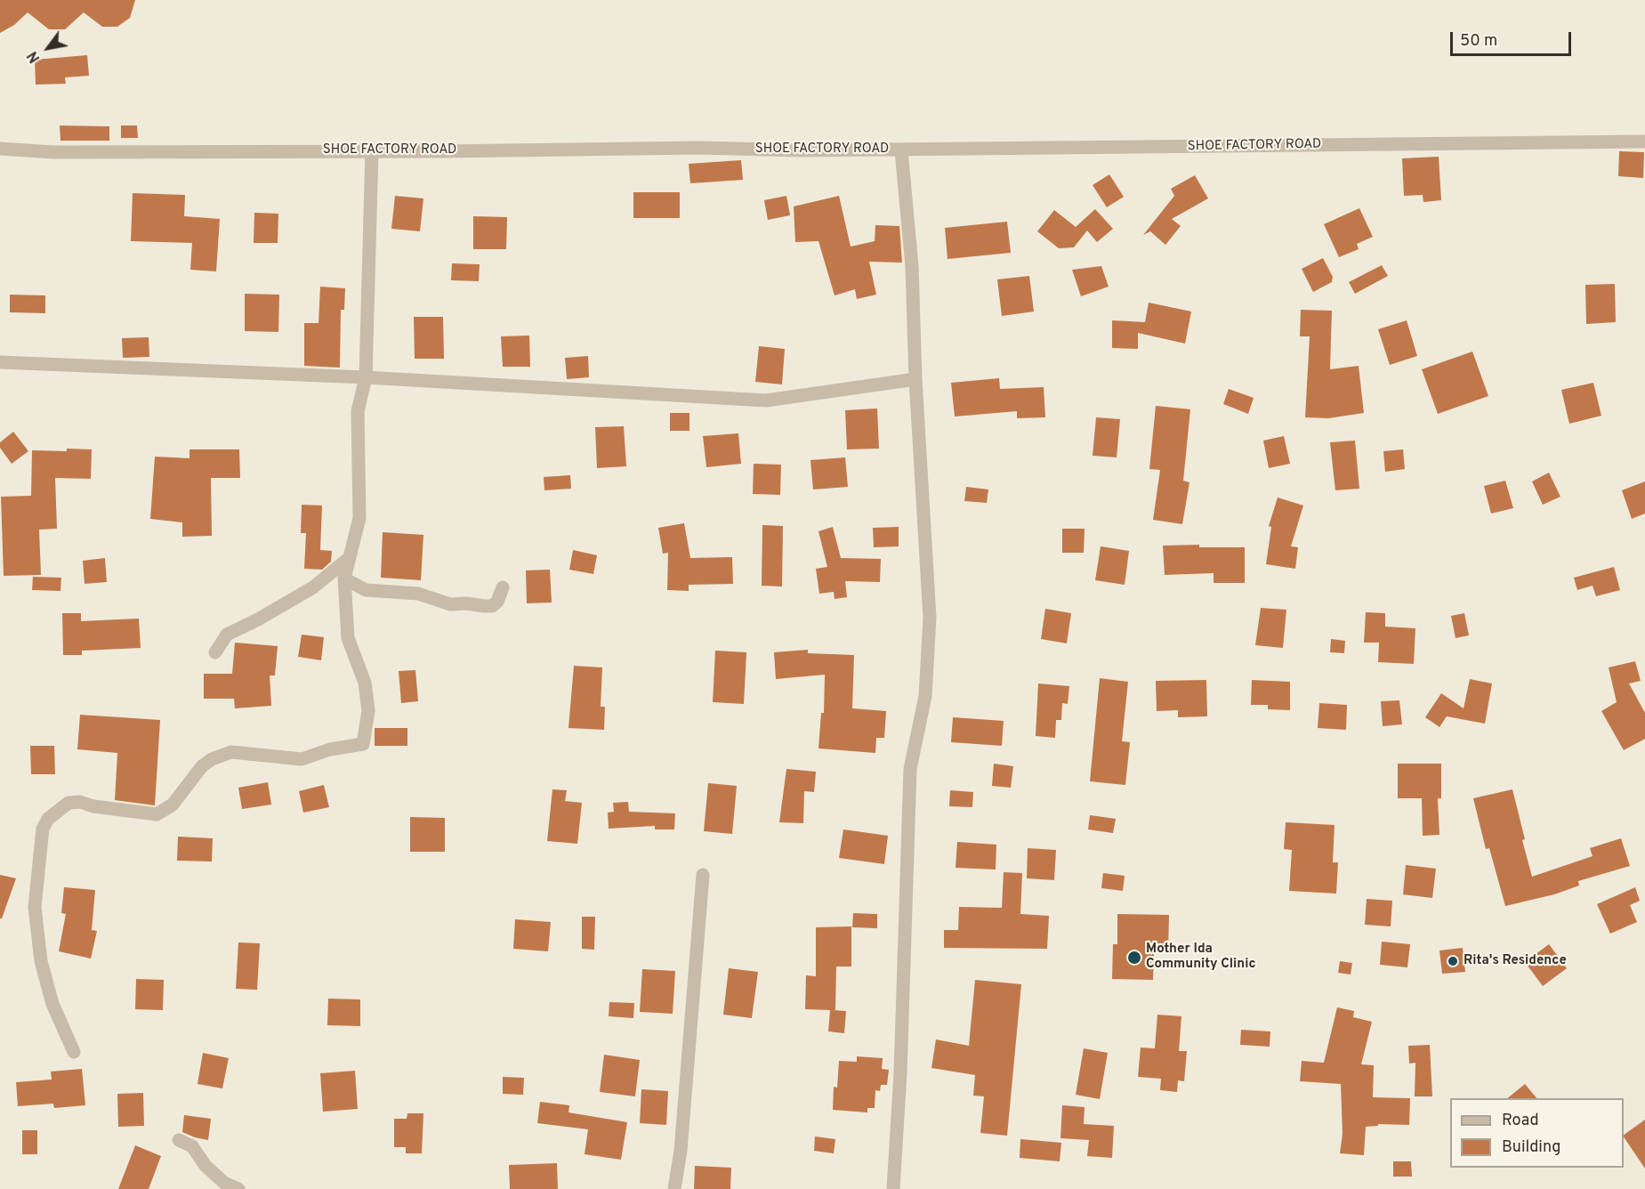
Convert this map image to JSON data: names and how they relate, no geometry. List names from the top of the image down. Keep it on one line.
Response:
{"streets":{"street":["SHOE FACTORY ROAD"]},"places":["Mother Ida Community Clinic","Rita's Residence"],"legend":["Road","Building"],"scale_bar":"50 m","north":"bottom left"}
